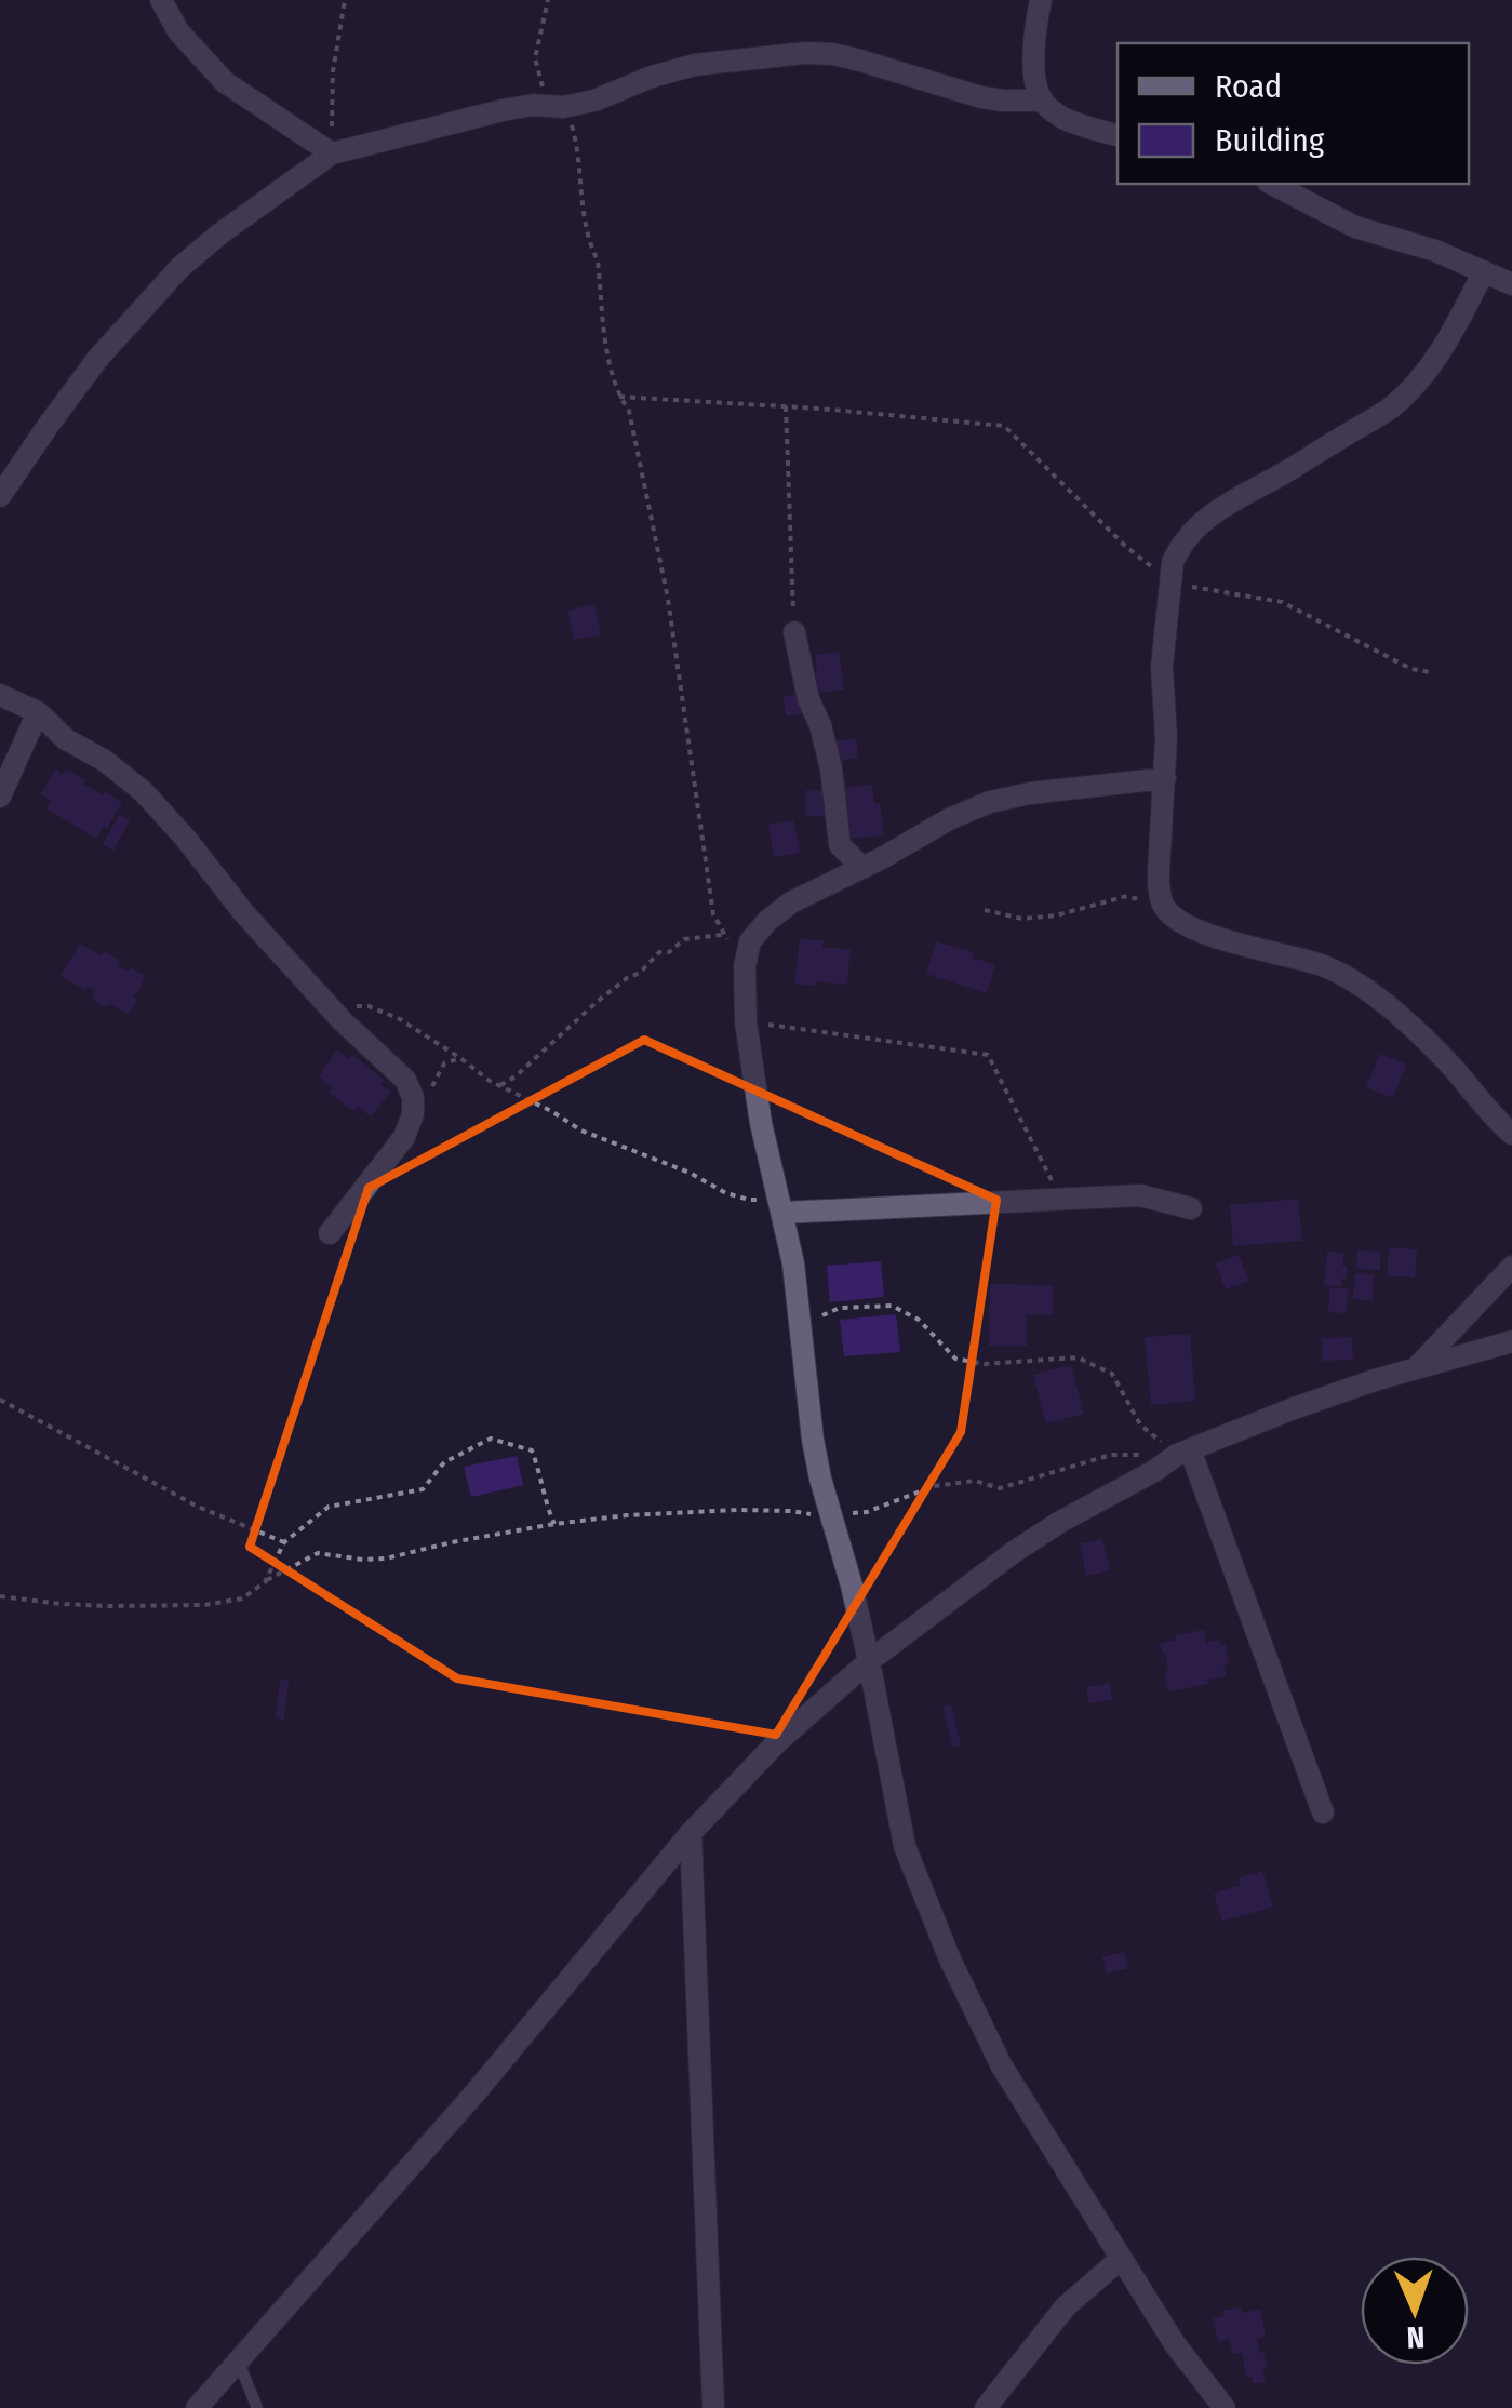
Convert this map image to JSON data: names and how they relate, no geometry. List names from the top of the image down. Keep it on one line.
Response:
{"legend":["Road","Building"],"north":"bottom"}
